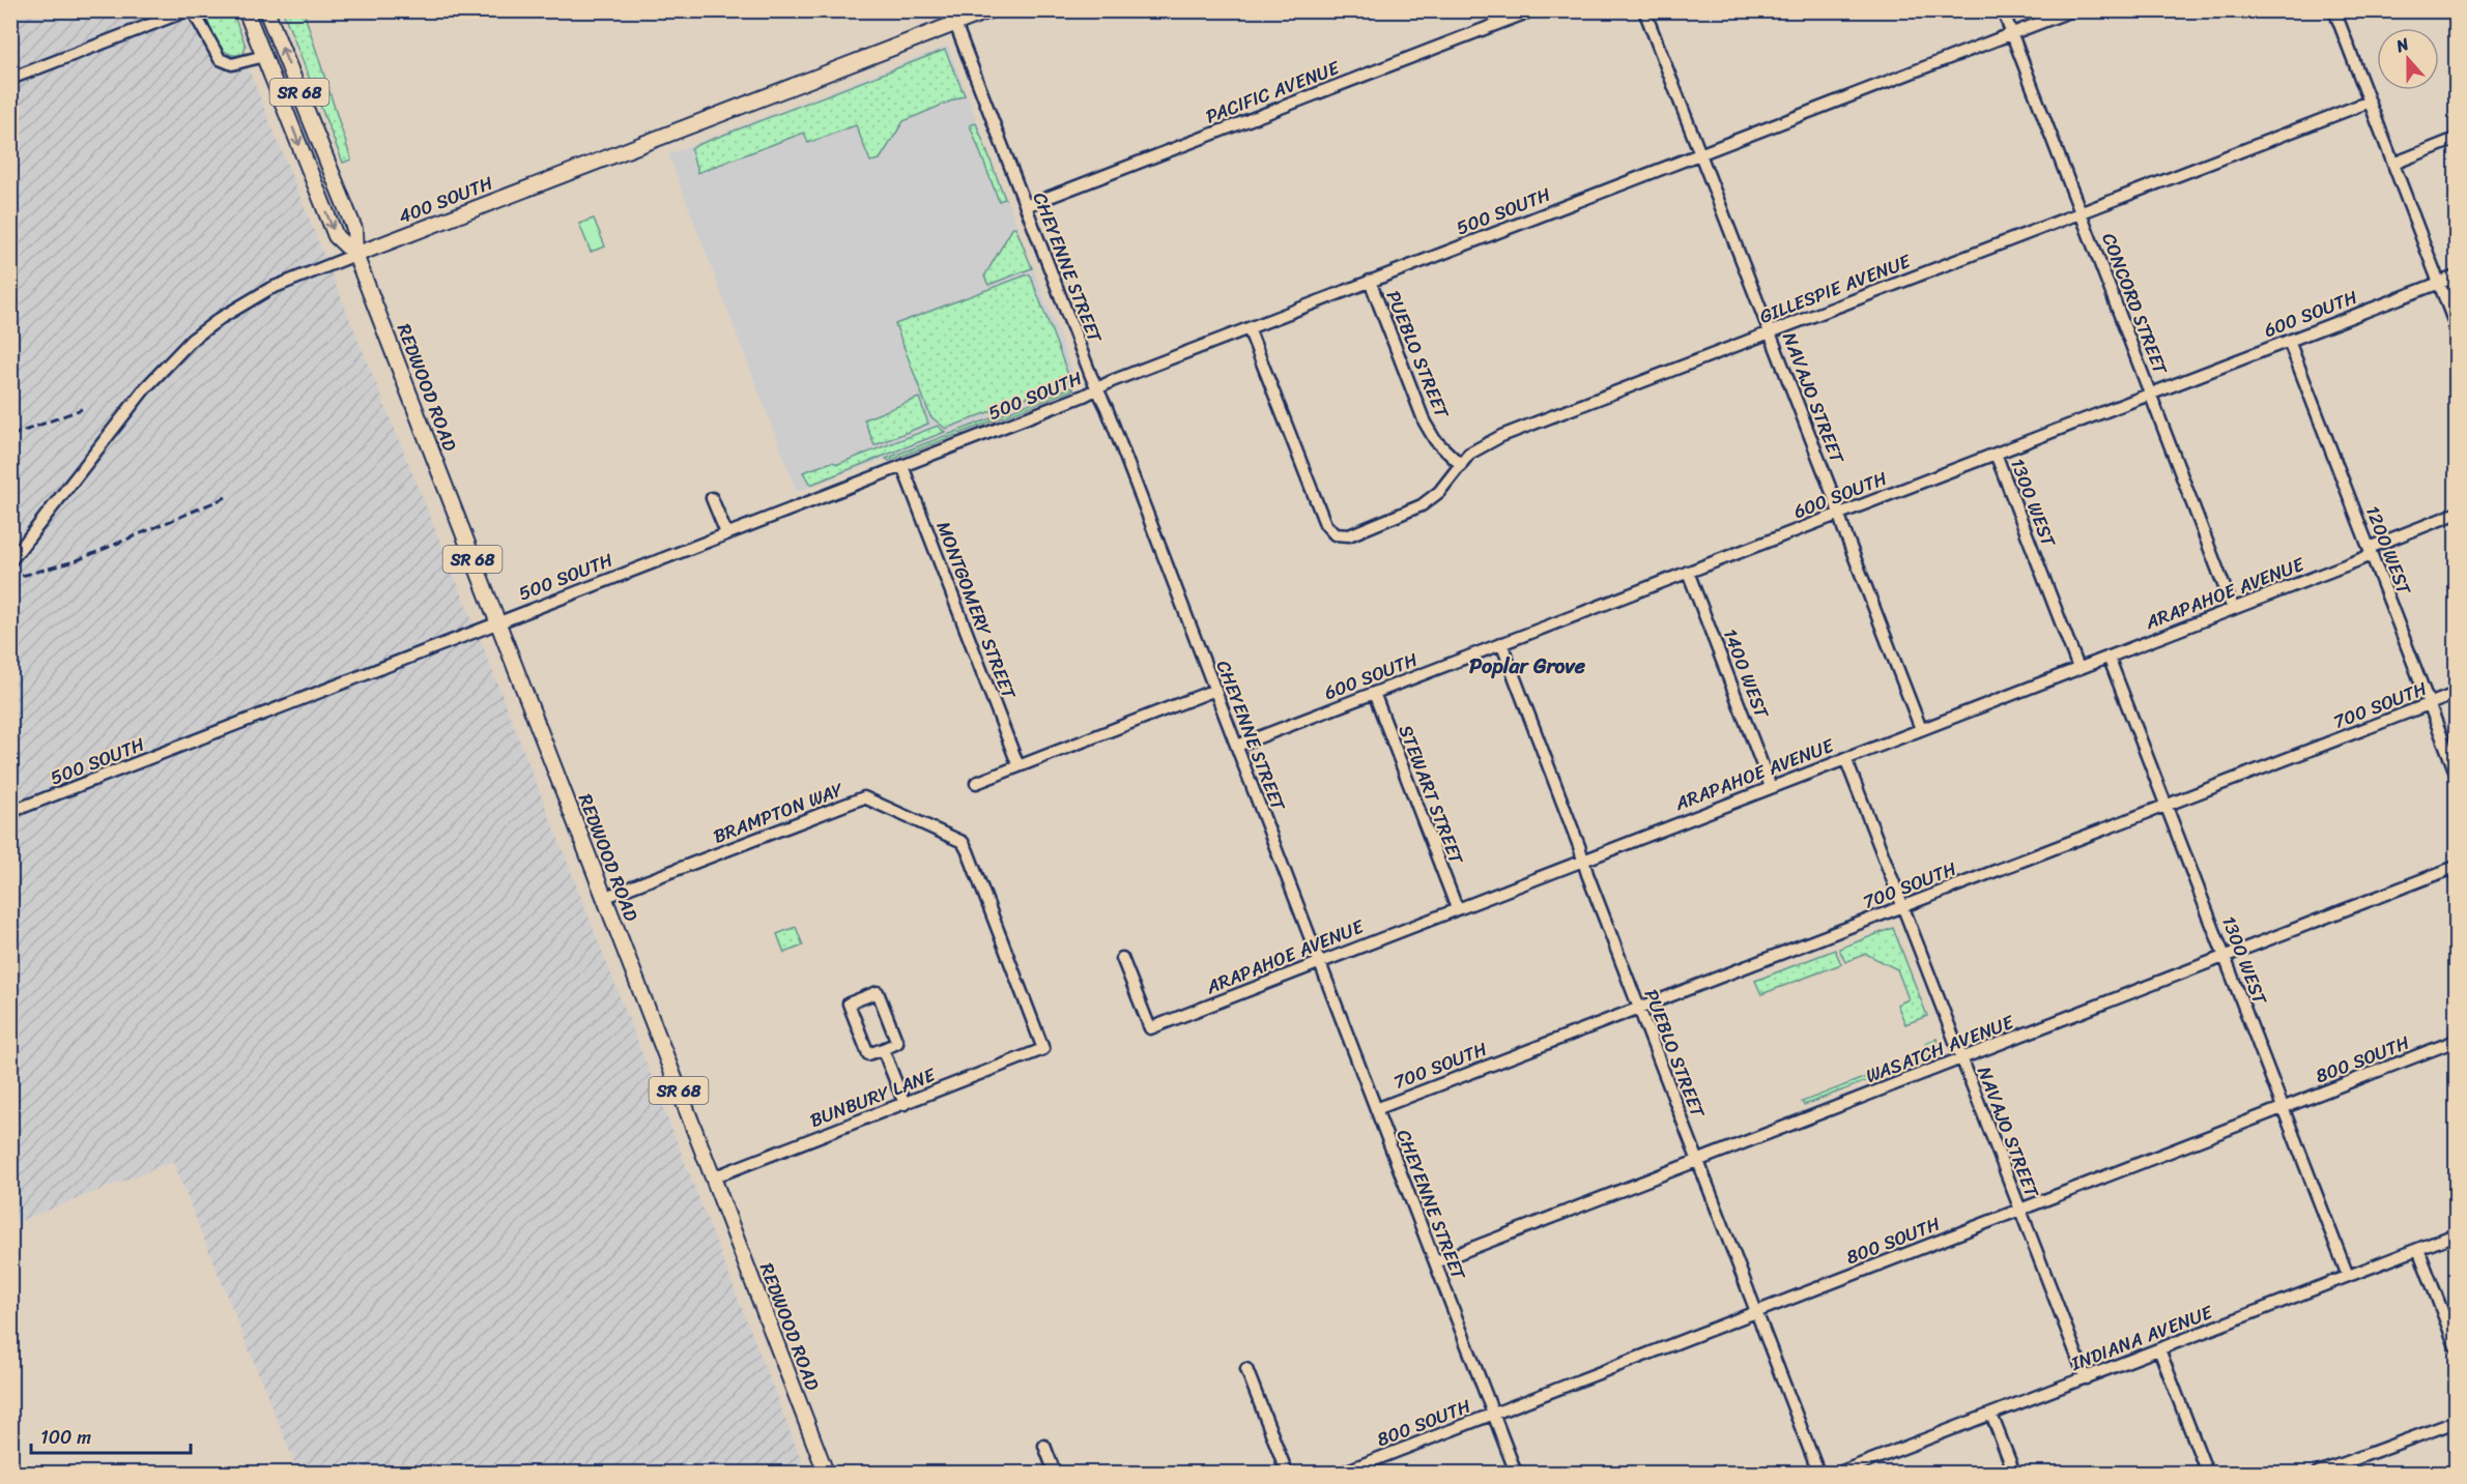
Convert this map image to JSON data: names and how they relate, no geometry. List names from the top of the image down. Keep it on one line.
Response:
{"streets":{"main road":["SR 68","400 SOUTH","REDWOOD ROAD"],"street":["PACIFIC AVENUE","500 SOUTH","CHEYENNE STREET","GILLESPIE AVENUE","CONCORD STREET","600 SOUTH","PUEBLO STREET","NAVAJO STREET","1300 WEST","1200 WEST","ARAPAHOE AVENUE","MONTGOMERY STREET","1400 WEST","700 SOUTH","STEWART STREET","BRAMPTON WAY","WASATCH AVENUE","800 SOUTH","BUNBURY LANE","INDIANA AVENUE"]},"crossings":[["PACIFIC AVENUE","CHEYENNE STREET"],["400 SOUTH","CHEYENNE STREET"],["400 SOUTH","REDWOOD ROAD"],["500 SOUTH","CHEYENNE STREET"],["500 SOUTH","GILLESPIE AVENUE"],["500 SOUTH","CONCORD STREET"],["500 SOUTH","PUEBLO STREET"],["500 SOUTH","REDWOOD ROAD"],["500 SOUTH","NAVAJO STREET"],["500 SOUTH","MONTGOMERY STREET"],["CHEYENNE STREET","600 SOUTH"],["CHEYENNE STREET","ARAPAHOE AVENUE"],["CHEYENNE STREET","700 SOUTH"],["CHEYENNE STREET","WASATCH AVENUE"],["CHEYENNE STREET","800 SOUTH"],["GILLESPIE AVENUE","CONCORD STREET"],["GILLESPIE AVENUE","PUEBLO STREET"],["GILLESPIE AVENUE","NAVAJO STREET"],["CONCORD STREET","600 SOUTH"],["CONCORD STREET","ARAPAHOE AVENUE"],["600 SOUTH","PUEBLO STREET"],["600 SOUTH","NAVAJO STREET"],["600 SOUTH","1300 WEST"],["600 SOUTH","1200 WEST"],["600 SOUTH","1400 WEST"],["600 SOUTH","STEWART STREET"],["PUEBLO STREET","ARAPAHOE AVENUE"],["PUEBLO STREET","700 SOUTH"],["PUEBLO STREET","WASATCH AVENUE"],["PUEBLO STREET","800 SOUTH"],["REDWOOD ROAD","BRAMPTON WAY"],["REDWOOD ROAD","BUNBURY LANE"],["NAVAJO STREET","ARAPAHOE AVENUE"],["NAVAJO STREET","700 SOUTH"],["NAVAJO STREET","WASATCH AVENUE"],["NAVAJO STREET","800 SOUTH"],["NAVAJO STREET","INDIANA AVENUE"],["1300 WEST","ARAPAHOE AVENUE"],["1300 WEST","700 SOUTH"],["1300 WEST","WASATCH AVENUE"],["1300 WEST","800 SOUTH"],["1300 WEST","INDIANA AVENUE"],["1200 WEST","ARAPAHOE AVENUE"],["1200 WEST","700 SOUTH"],["ARAPAHOE AVENUE","1400 WEST"],["ARAPAHOE AVENUE","STEWART STREET"],["BRAMPTON WAY","BUNBURY LANE"]],"districts":["Poplar Grove"],"scale_bar":"100 m","north":"top"}
